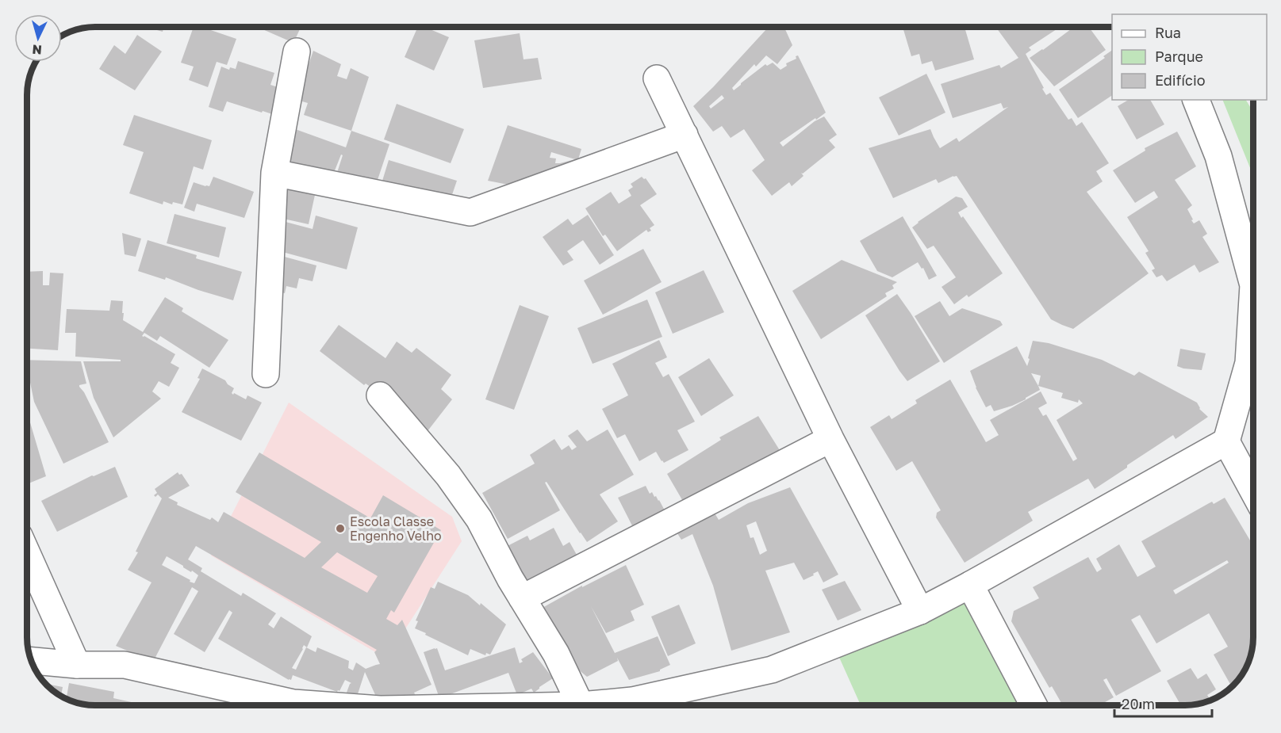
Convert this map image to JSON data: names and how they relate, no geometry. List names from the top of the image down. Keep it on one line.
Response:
{"places":["Escola Classe Engenho Velho"],"legend":["Rua","Parque","Edifício"],"scale_bar":"20 m","north":"bottom"}
